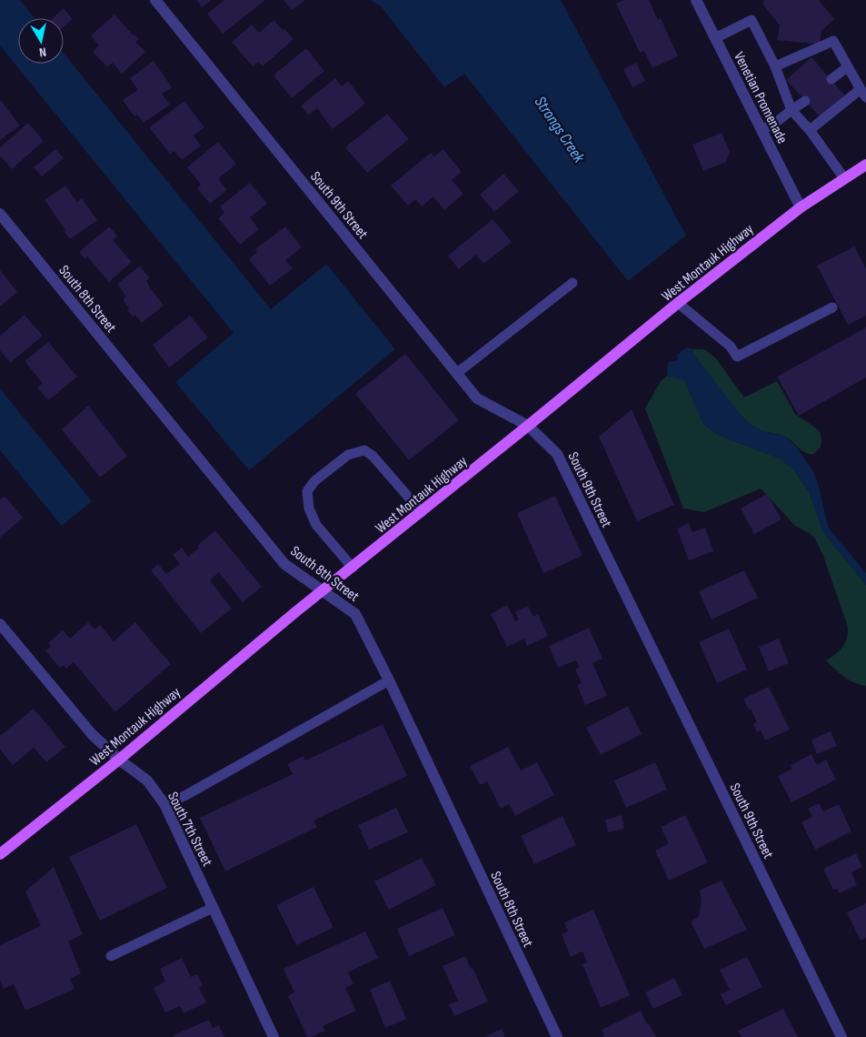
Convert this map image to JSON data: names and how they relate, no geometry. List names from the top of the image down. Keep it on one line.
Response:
{"streets":{"main road":["West Montauk Highway"],"street":["Venetian Promenade","South 9th Street","South 8th Street","South 7th Street"]},"crossings":[["Venetian Promenade","West Montauk Highway"],["South 9th Street","West Montauk Highway"],["West Montauk Highway","South 8th Street"],["West Montauk Highway","South 7th Street"]],"water":["Strongs Creek"],"north":"bottom"}
